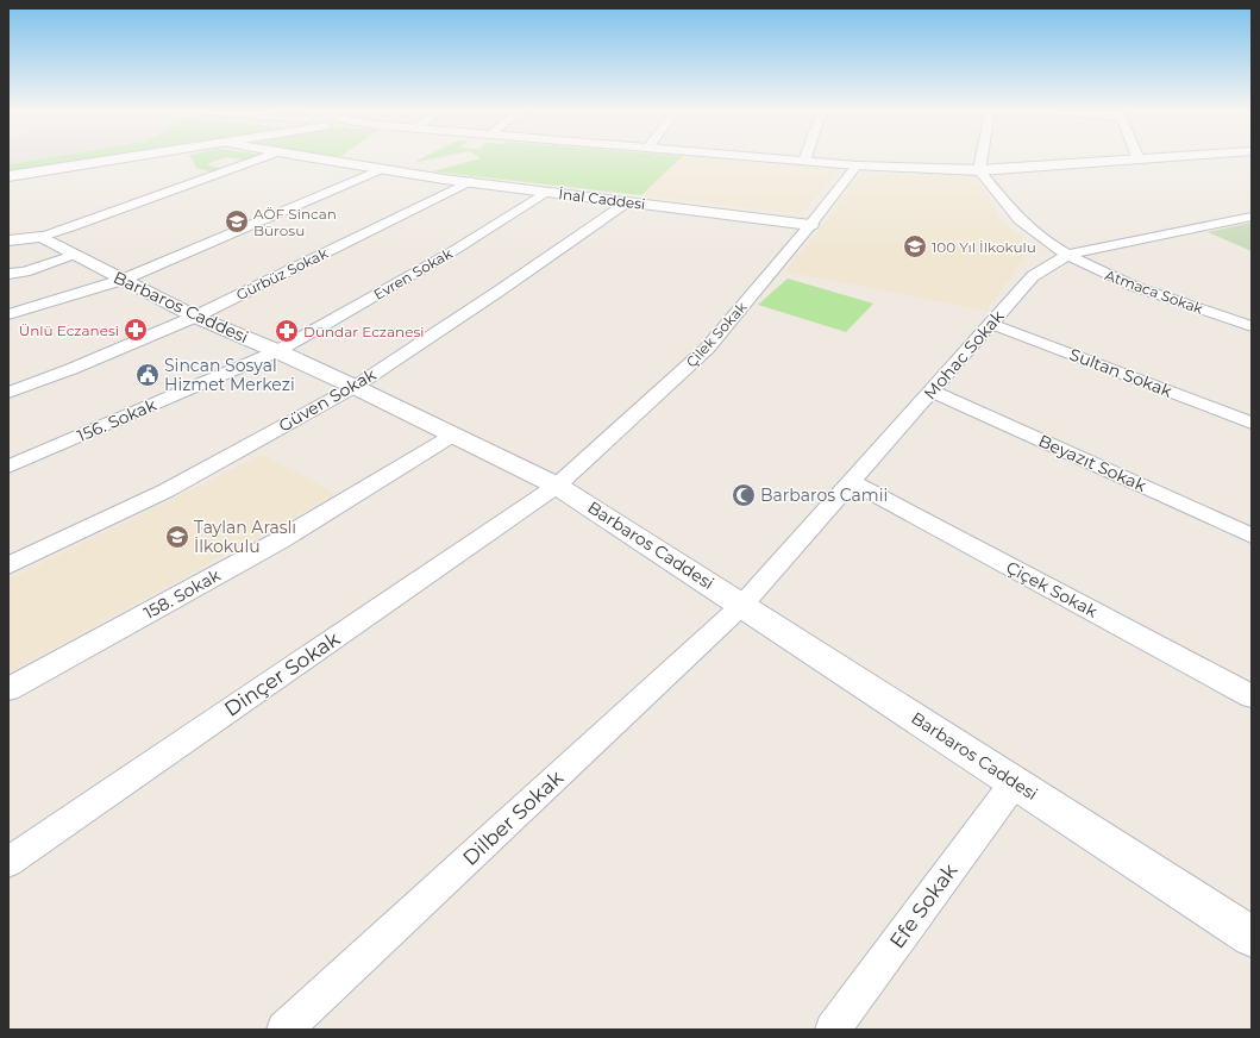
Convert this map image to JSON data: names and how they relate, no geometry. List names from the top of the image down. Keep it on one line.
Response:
{"streets":{"main road":["İnal Caddesi","Barbaros Caddesi"],"street":["Gürbüz Sokak","Evren Sokak","Atmaca Sokak","Çilek Sokak","Mohac Sokak","Sultan Sokak","Güven Sokak","156. Sokak","Beyazıt Sokak","Çiçek Sokak","158. Sokak","Dinçer Sokak","Dilber Sokak","Efe Sokak"]},"crossings":[["İnal Caddesi","Gürbüz Sokak"],["İnal Caddesi","Evren Sokak"],["İnal Caddesi","Çilek Sokak"],["İnal Caddesi","Güven Sokak"],["Gürbüz Sokak","Barbaros Caddesi"],["Evren Sokak","Barbaros Caddesi"],["Evren Sokak","156. Sokak"],["Atmaca Sokak","Mohac Sokak"],["Barbaros Caddesi","Çilek Sokak"],["Barbaros Caddesi","Mohac Sokak"],["Barbaros Caddesi","Güven Sokak"],["Barbaros Caddesi","156. Sokak"],["Barbaros Caddesi","158. Sokak"],["Barbaros Caddesi","Dinçer Sokak"],["Barbaros Caddesi","Dilber Sokak"],["Barbaros Caddesi","Efe Sokak"],["Çilek Sokak","Dinçer Sokak"],["Mohac Sokak","Sultan Sokak"],["Mohac Sokak","Beyazıt Sokak"],["Mohac Sokak","Çiçek Sokak"],["Mohac Sokak","Dilber Sokak"]],"places":{"school or university":["AÖF Sincan Bürosu","100 Yıl İlkokulu","Taylan Araslı İlkokulu"],"pharmacy":["Ünlü Eczanesi","Dündar Eczanesi"],"public building":["Sincan Sosyal Hizmet Merkezi"],"mosque":["Barbaros Camii"]}}
